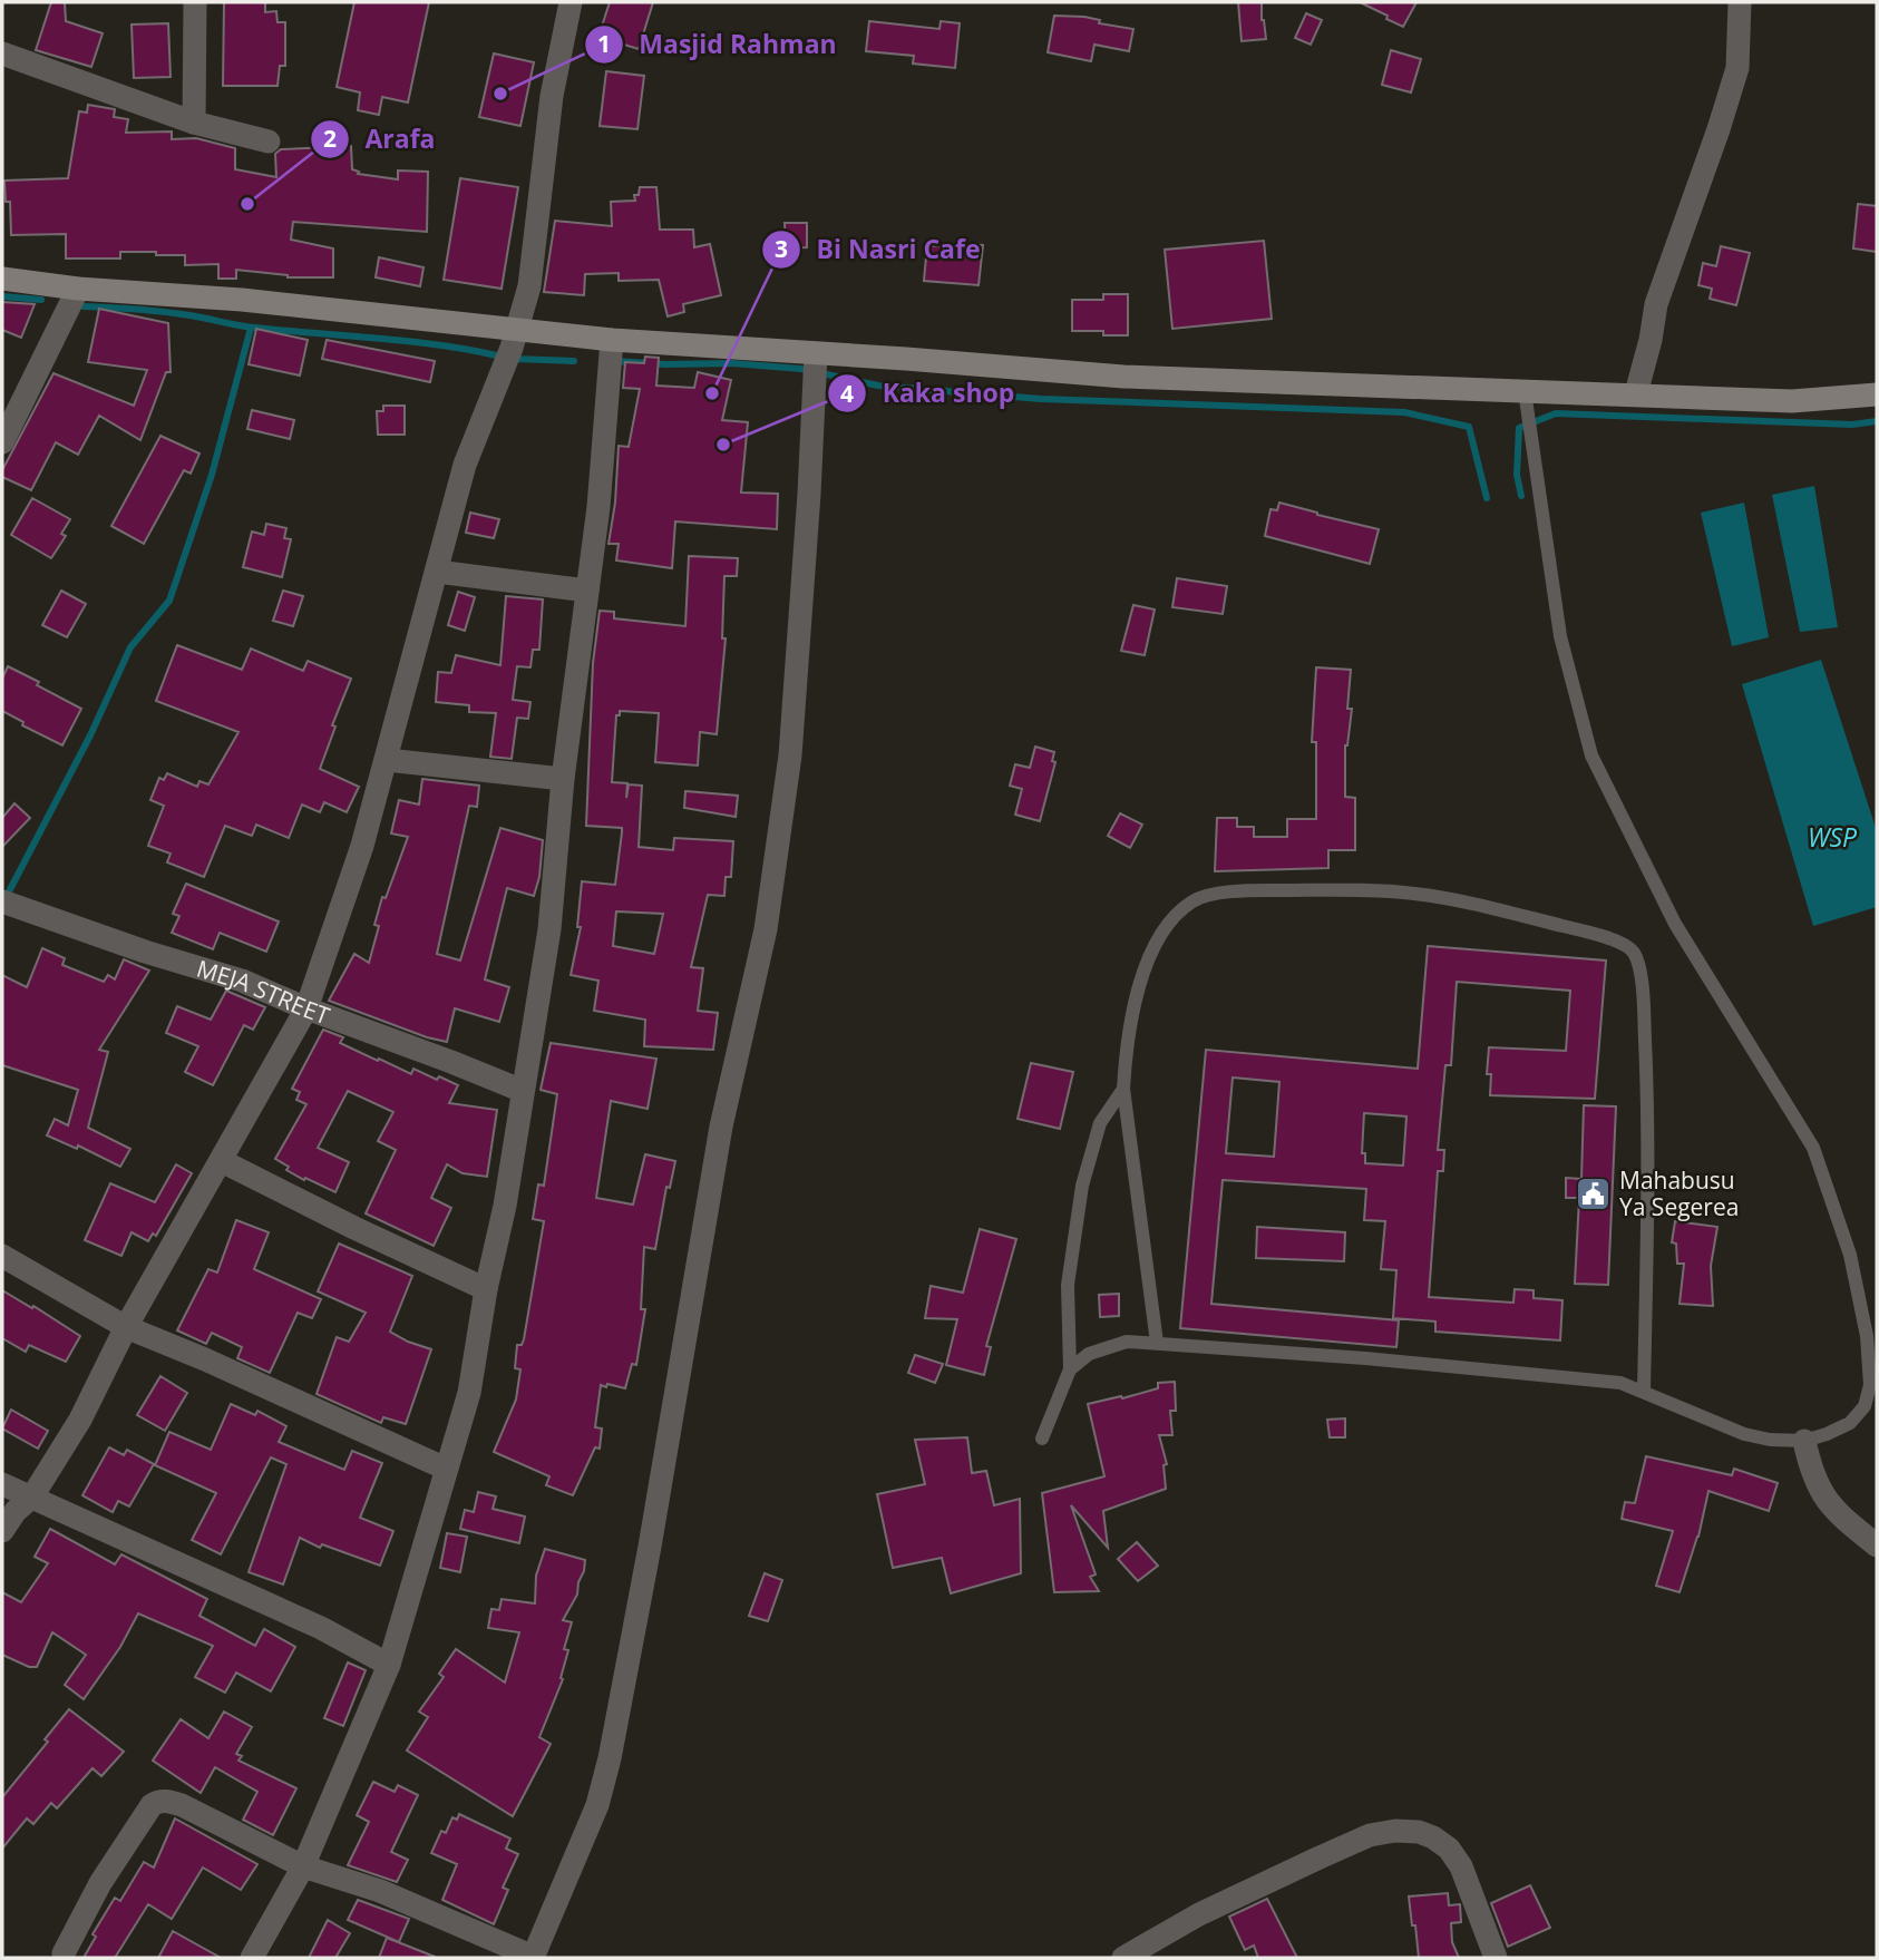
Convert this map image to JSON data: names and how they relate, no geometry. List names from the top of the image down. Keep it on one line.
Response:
{"streets":{"street":["MEJA STREET"]},"water":["WSP"],"places":{"other":["Masjid Rahman","Arafa","Bi Nasri Cafe","Kaka shop"],"public building":["Mahabusu Ya Segerea"]}}
